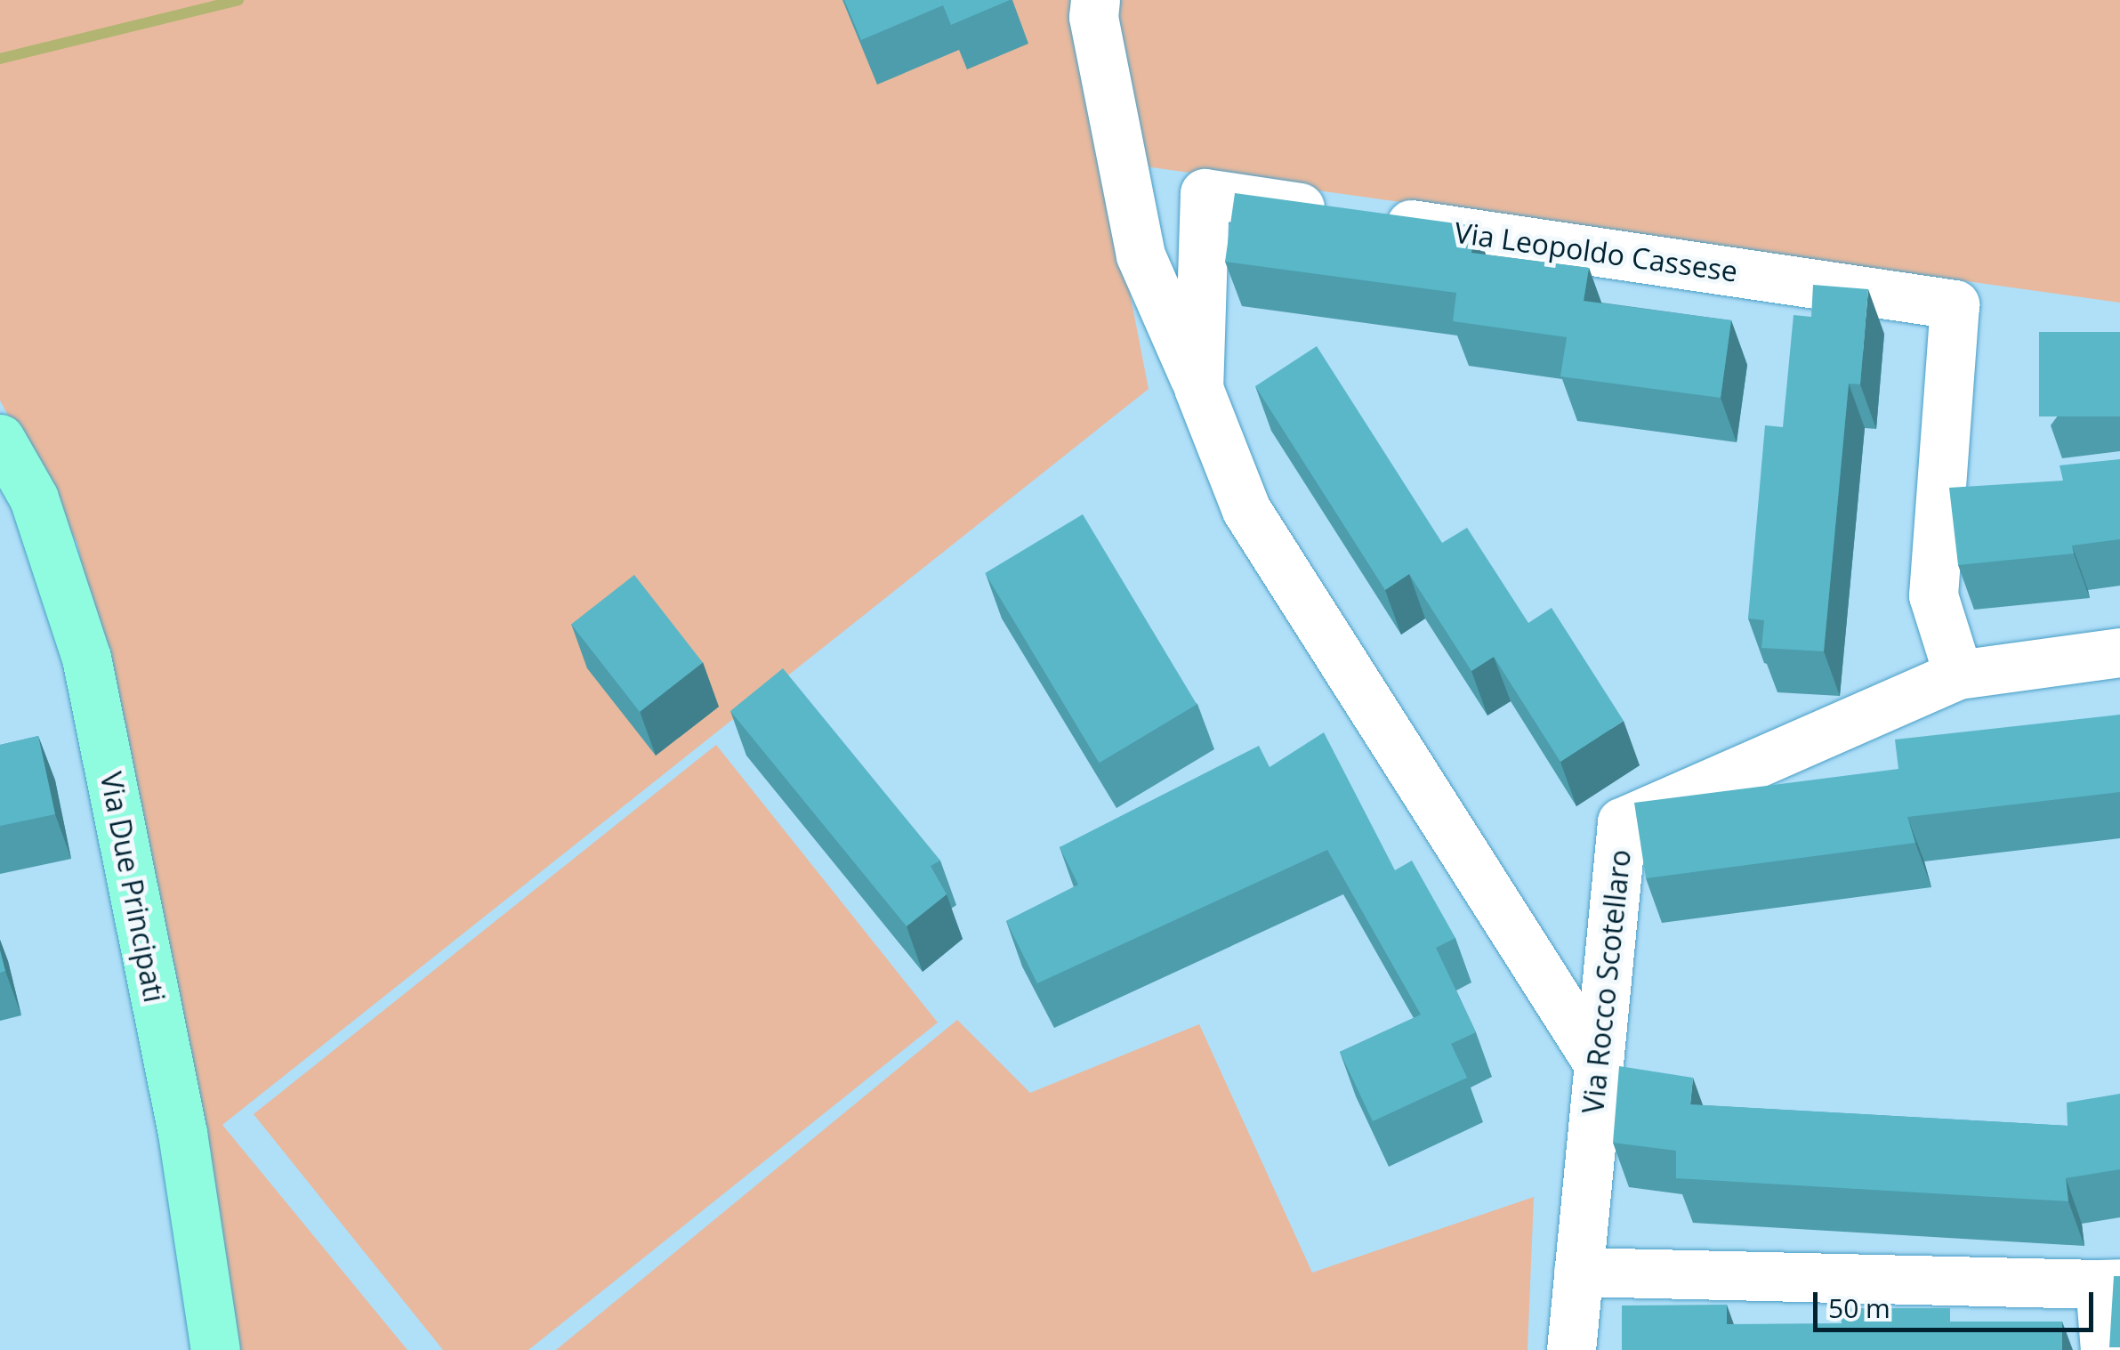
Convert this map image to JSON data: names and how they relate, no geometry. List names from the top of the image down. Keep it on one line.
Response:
{"streets":{"main road":["Via Due Principati"],"street":["Via Leopoldo Cassese","Via Rocco Scotellaro"]},"crossings":[["Via Leopoldo Cassese","Via Rocco Scotellaro"]],"scale_bar":"50 m"}
